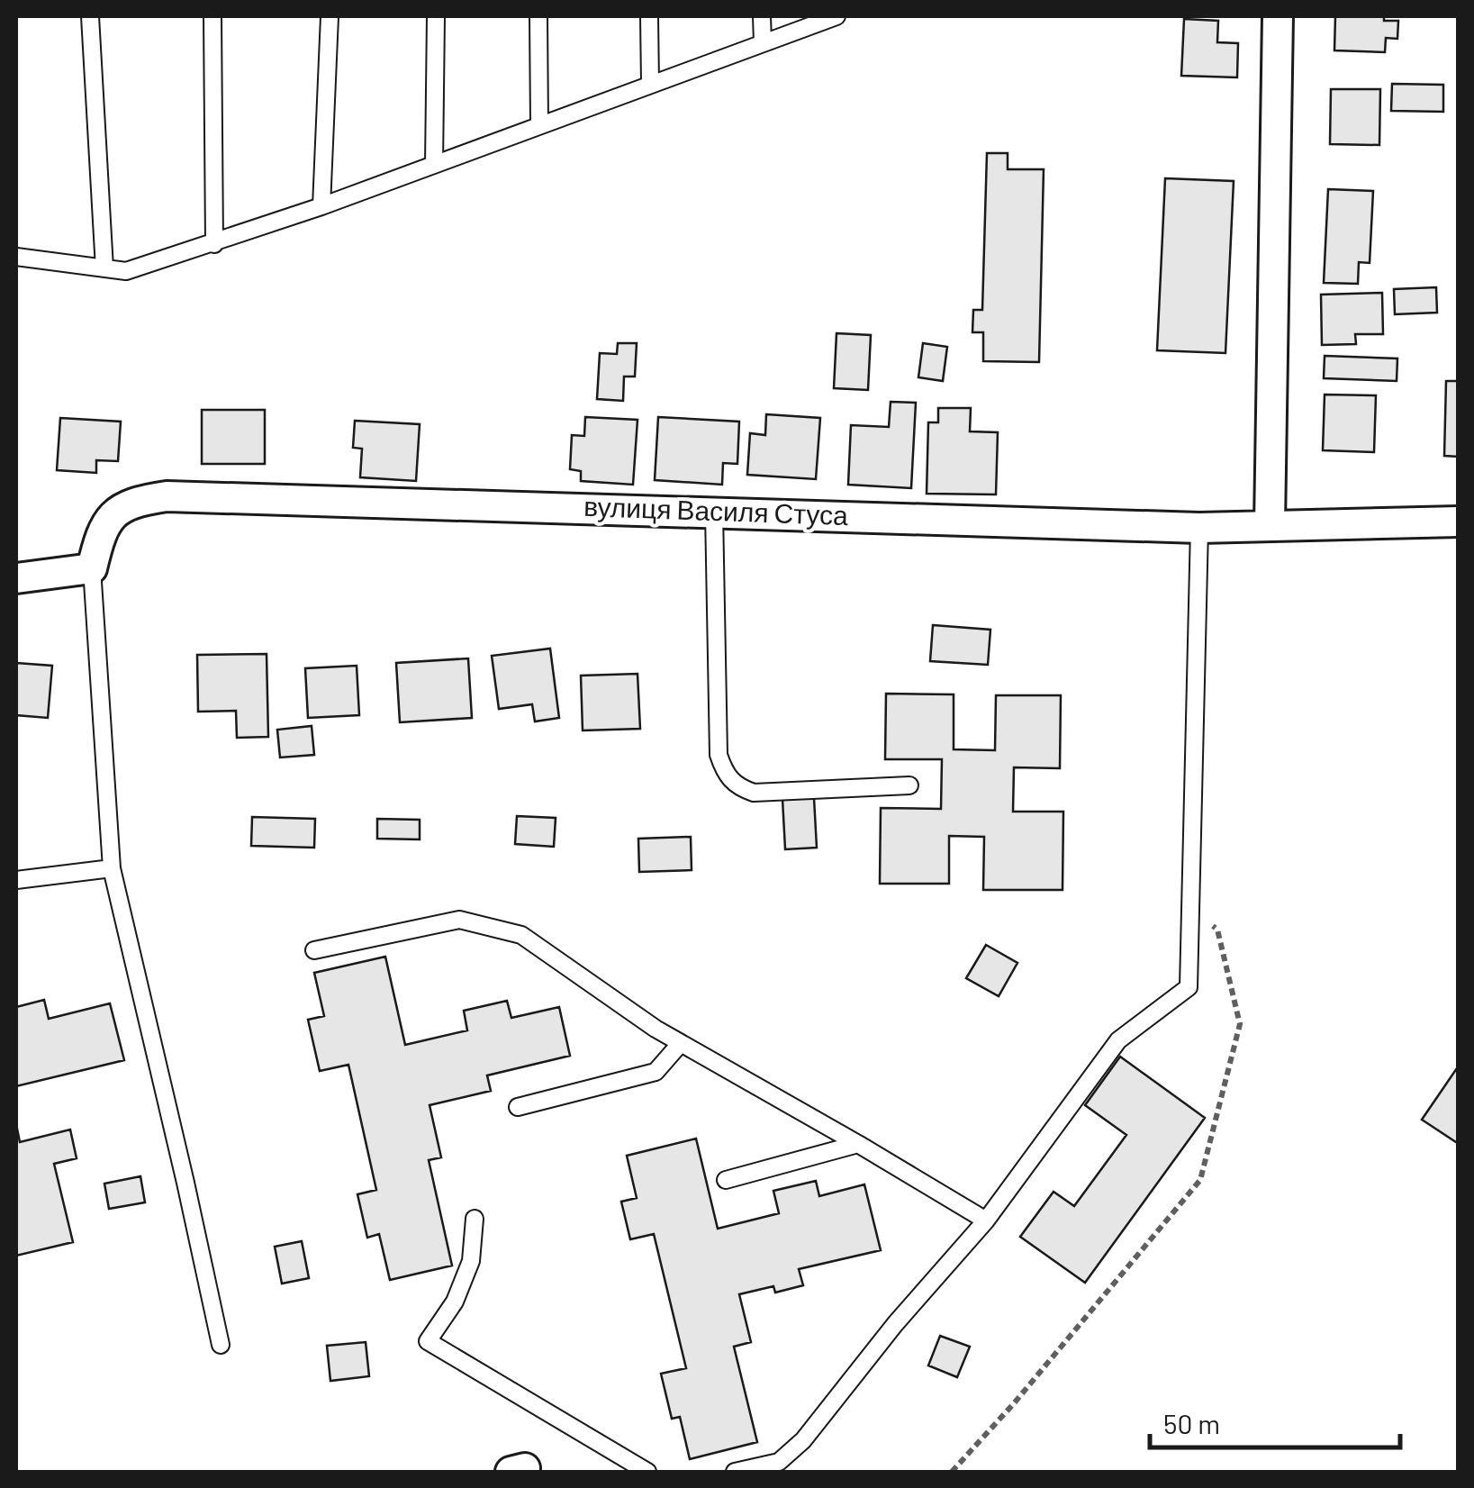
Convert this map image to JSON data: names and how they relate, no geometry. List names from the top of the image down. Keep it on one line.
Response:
{"streets":{"street":["вулиця Василя Стуса"]},"scale_bar":"50 m"}
